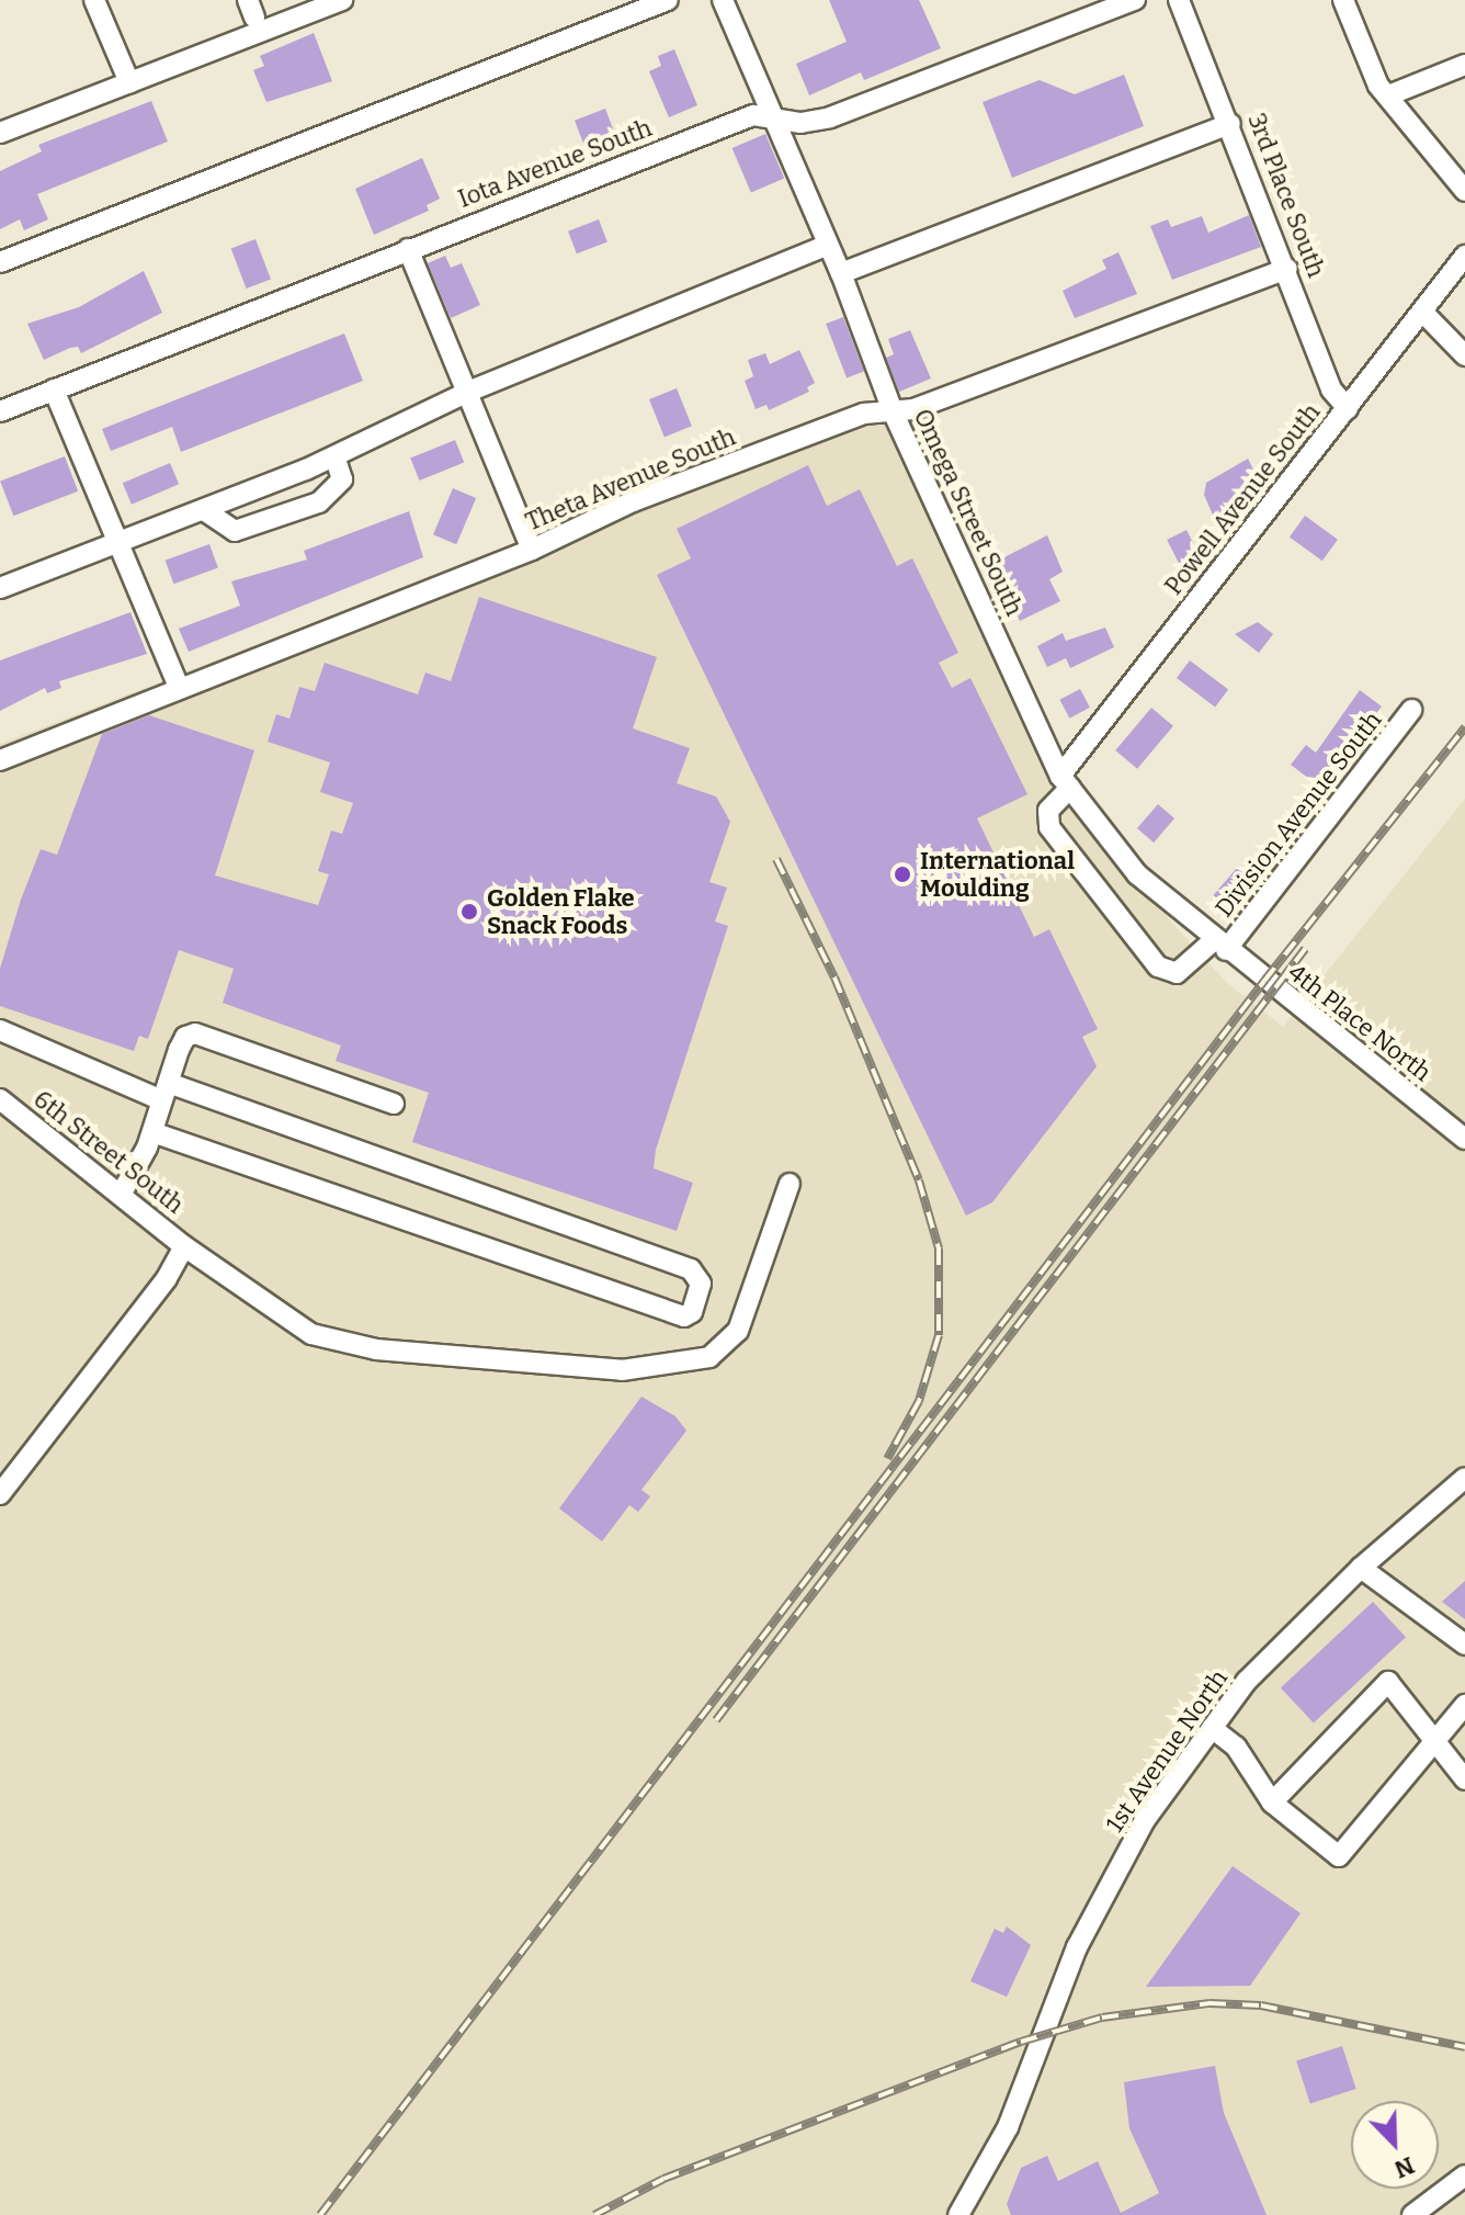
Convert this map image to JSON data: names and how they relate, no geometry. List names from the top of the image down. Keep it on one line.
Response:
{"streets":{"street":["Iota Avenue South","3rd Place South","Theta Avenue South","Powell Avenue South","Omega Street South","Division Avenue South","4th Place North","6th Street South","1st Avenue North"]},"crossings":[["Iota Avenue South","Omega Street South"],["3rd Place South","Theta Avenue South"],["3rd Place South","Powell Avenue South"],["Theta Avenue South","Omega Street South"],["Powell Avenue South","Omega Street South"],["Powell Avenue South","Division Avenue South"],["Omega Street South","Division Avenue South"],["Omega Street South","4th Place North"]],"places":["International Moulding","Golden Flake Snack Foods"],"north":"bottom right"}
